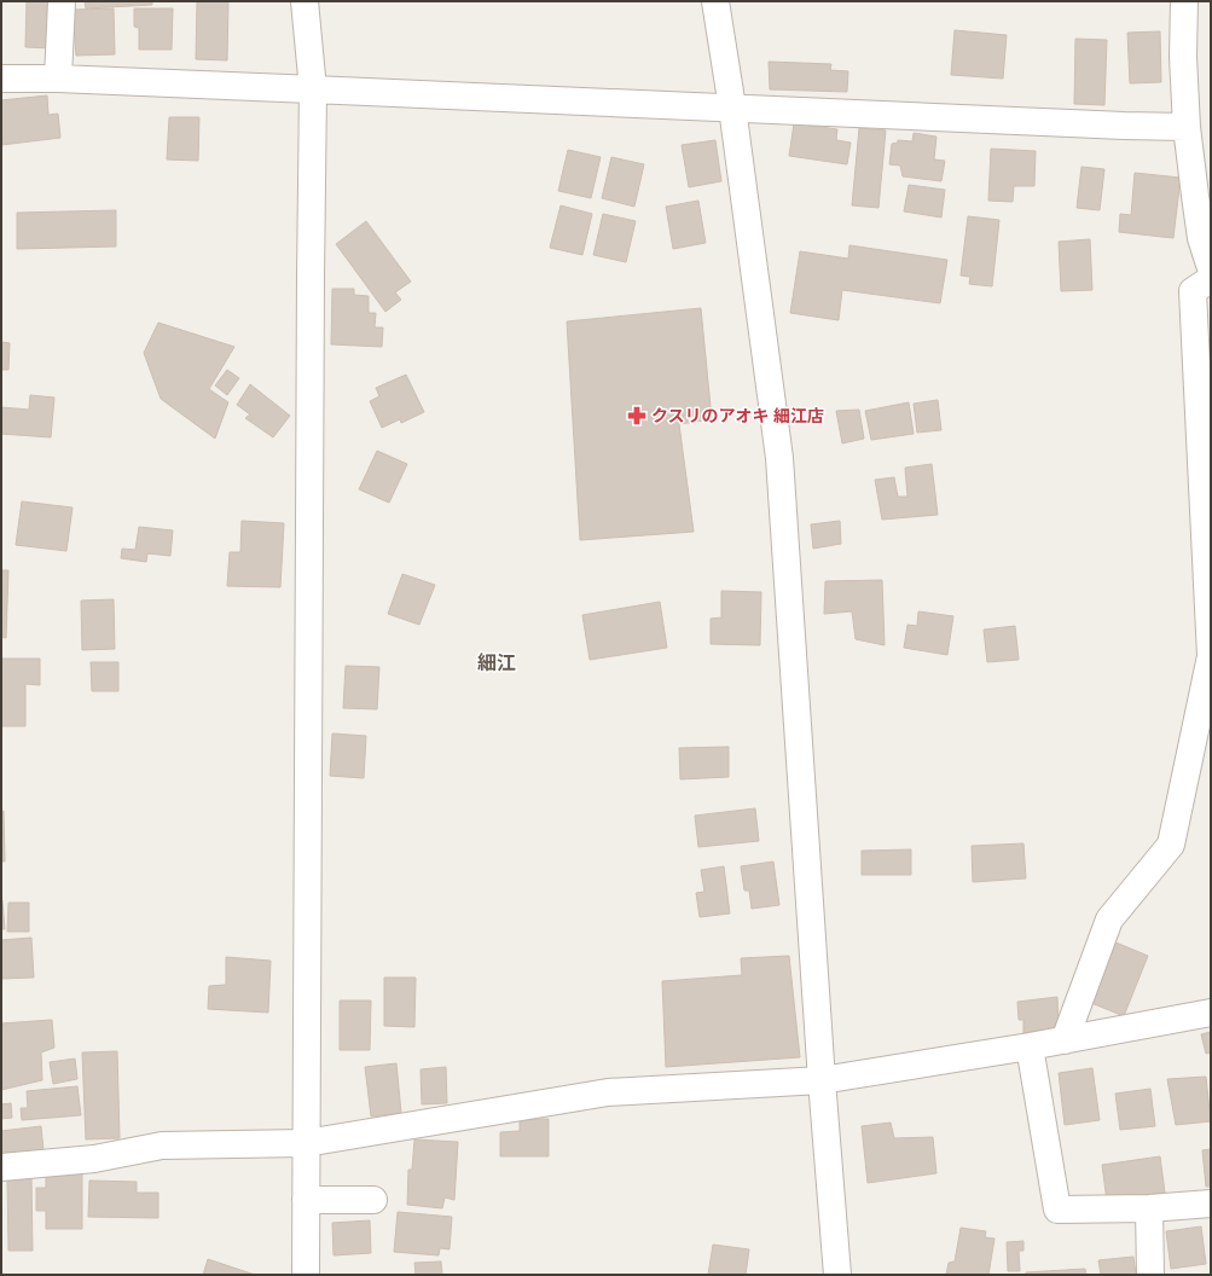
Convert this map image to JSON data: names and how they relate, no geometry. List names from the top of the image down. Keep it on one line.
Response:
{"districts":["細江"],"places":{"pharmacy":["クスリのアオキ 細江店"]}}
